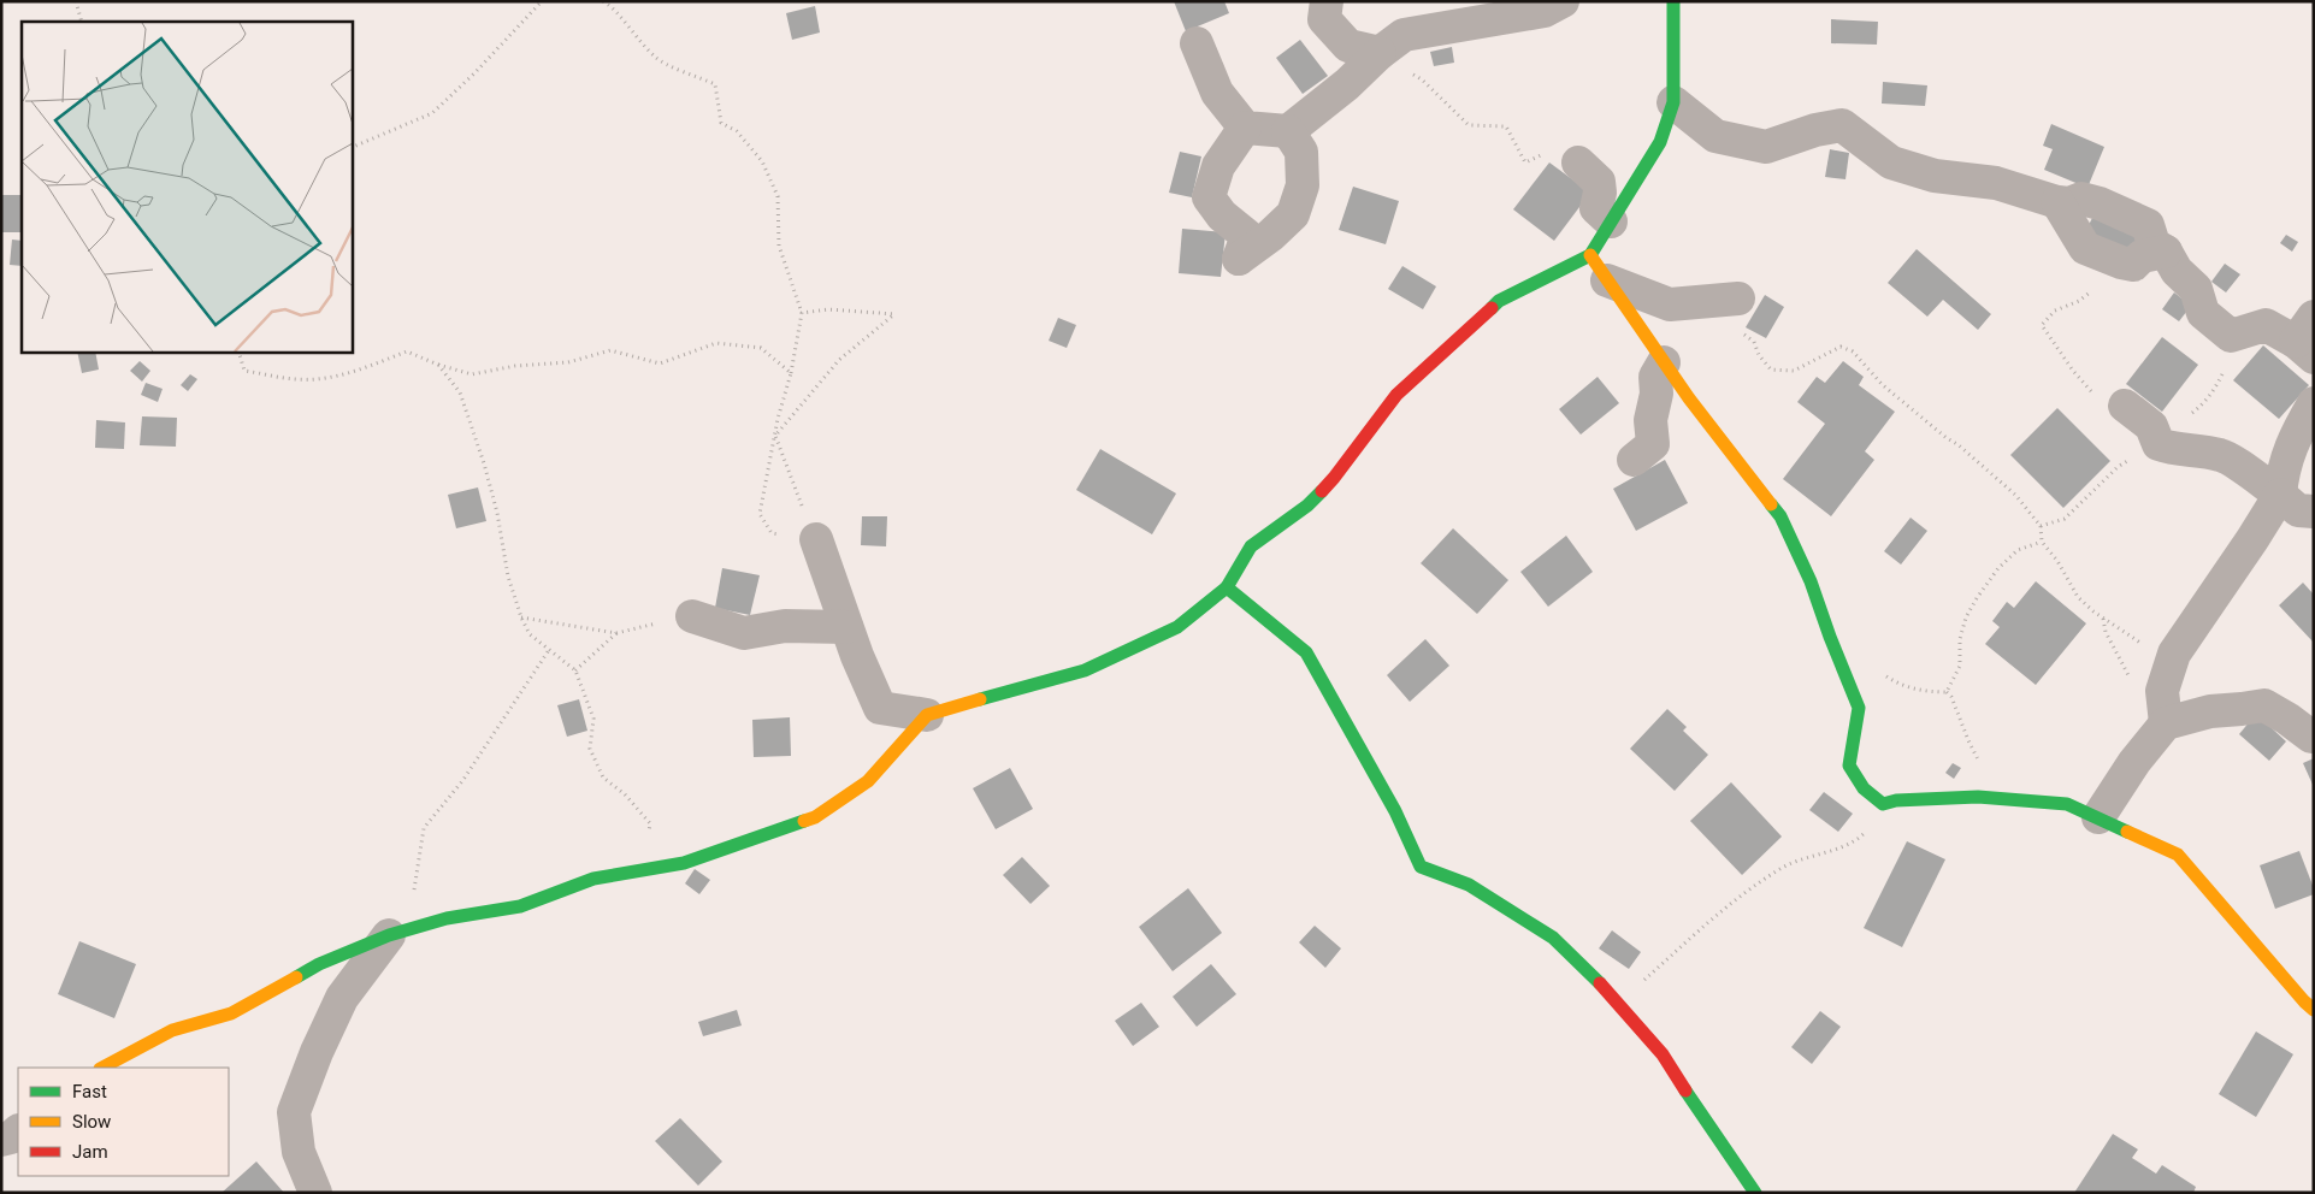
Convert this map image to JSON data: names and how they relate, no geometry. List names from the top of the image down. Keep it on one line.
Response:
{"legend":["Fast","Slow","Jam"]}
